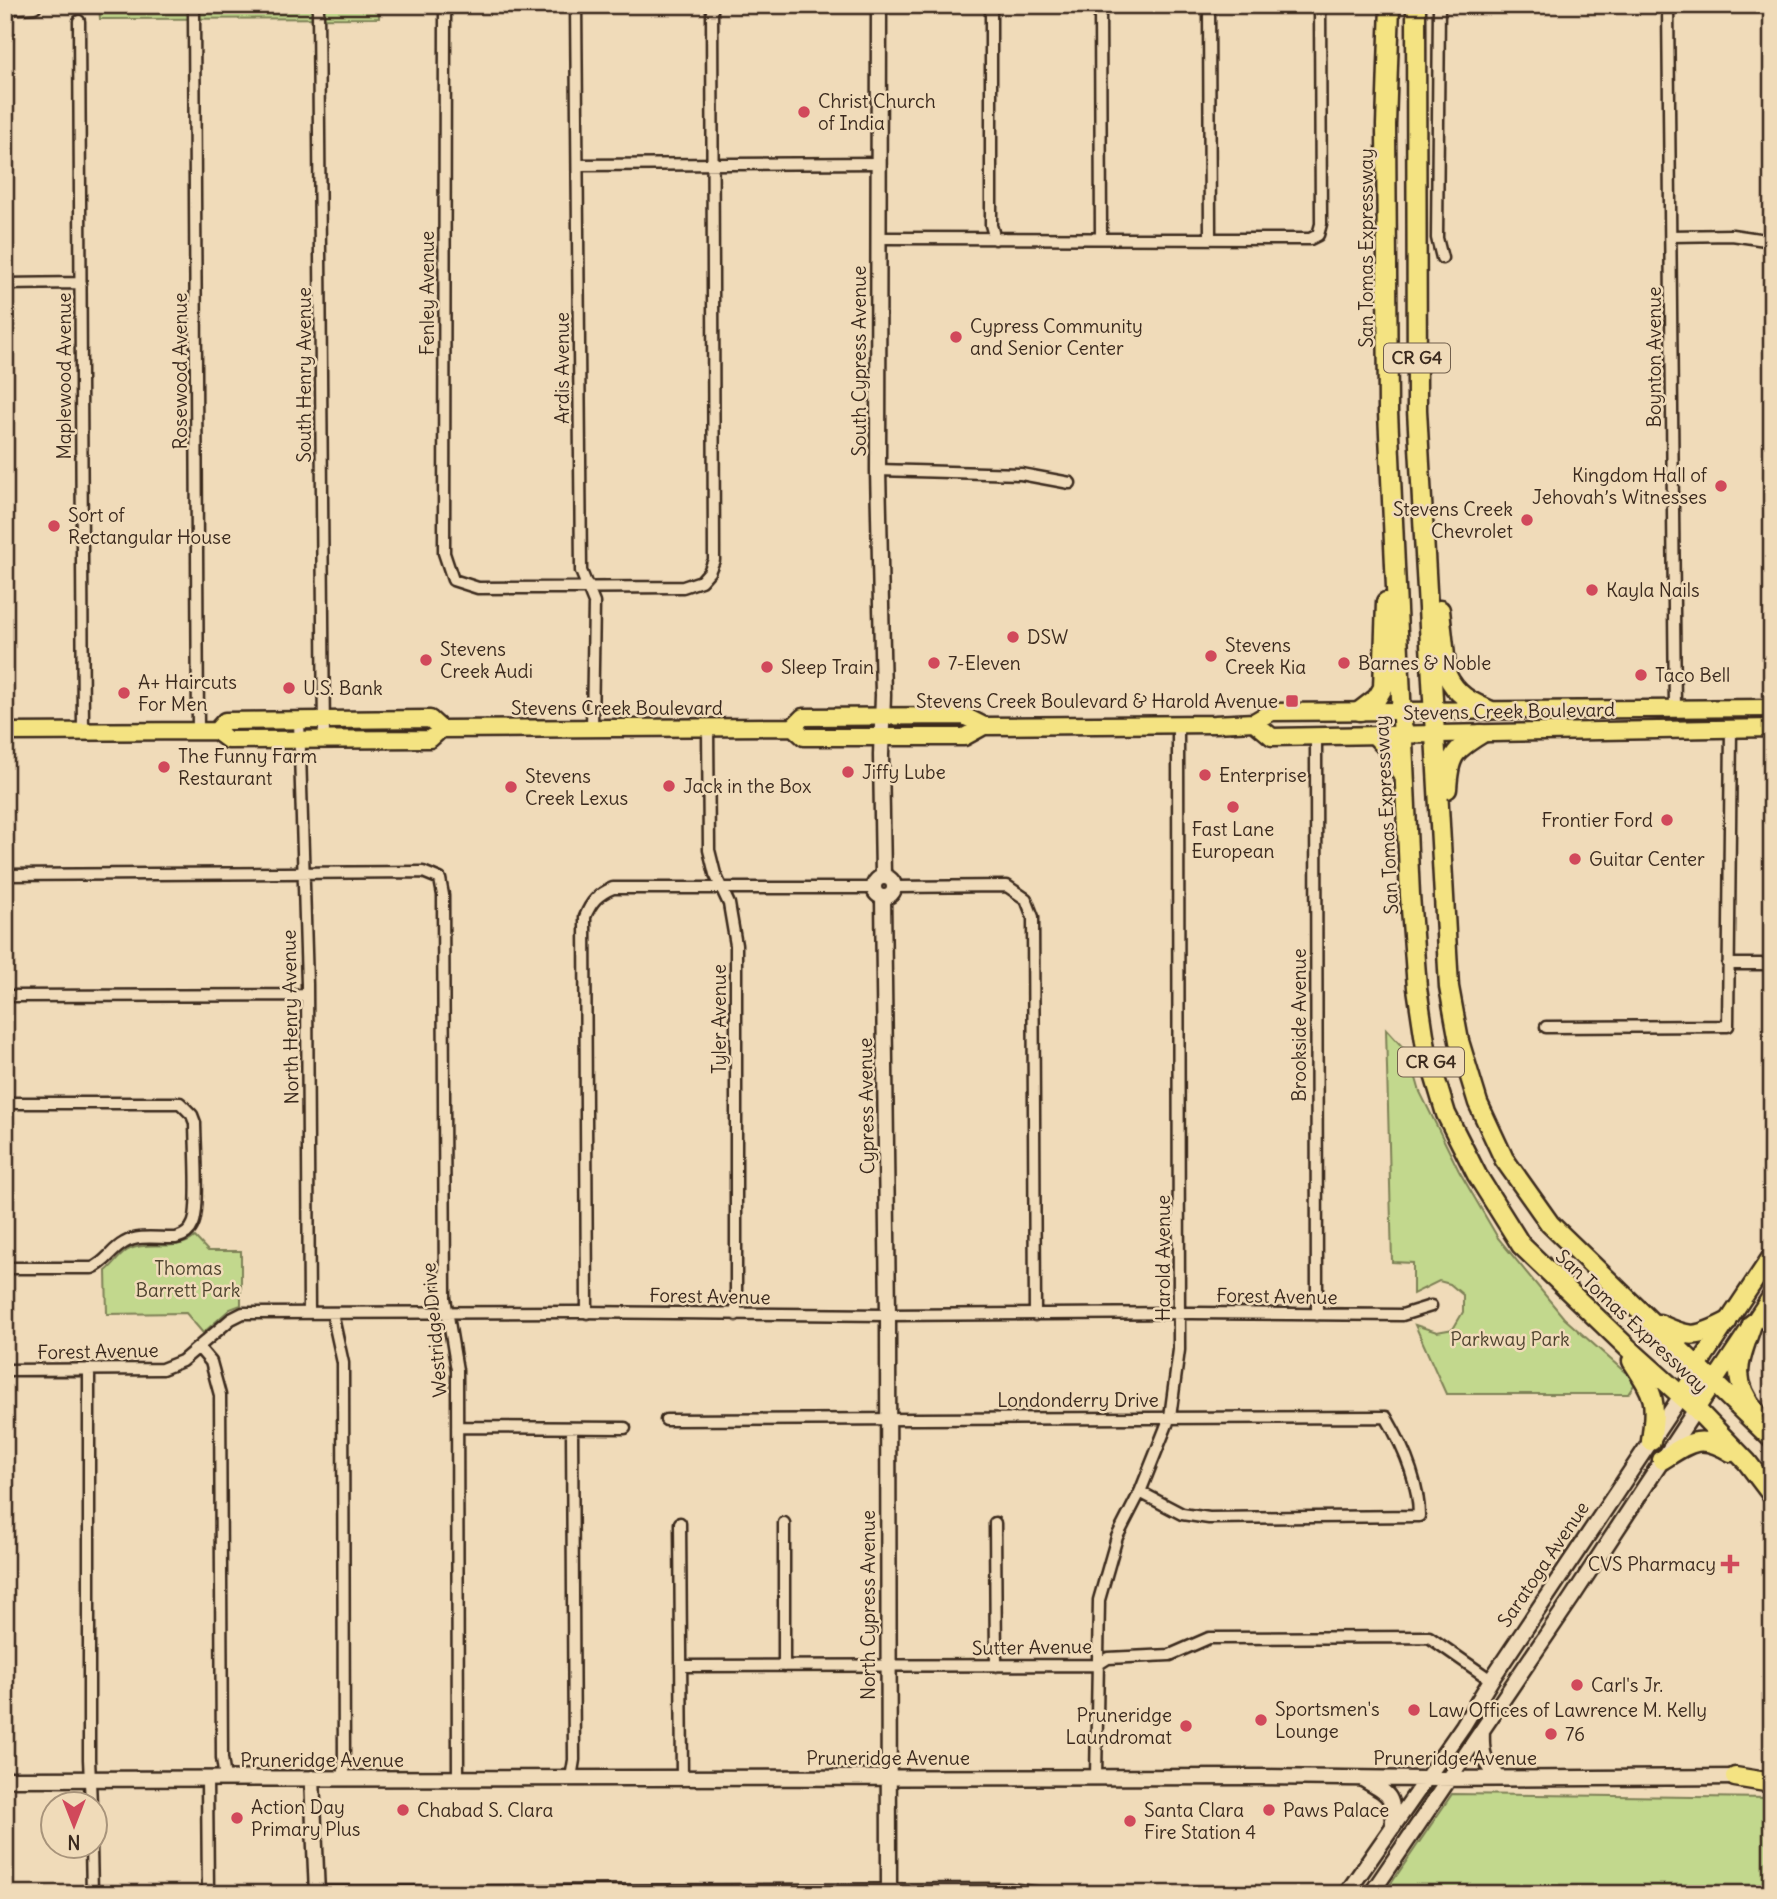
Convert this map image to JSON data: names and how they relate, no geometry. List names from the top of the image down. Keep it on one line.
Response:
{"streets":{"highway":["San Tomas Expressway","CR G4"],"main road":["South Cypress Avenue","Stevens Creek Boulevard","Cypress Avenue","Saratoga Avenue","North Cypress Avenue","Pruneridge Avenue"],"street":["Fenley Avenue","Boynton Avenue","Ardis Avenue","Rosewood Avenue","South Henry Avenue","Maplewood Avenue","North Henry Avenue","Tyler Avenue","Brookside Avenue","Harold Avenue","Forest Avenue","Westridge Drive","Londonderry Drive","Sutter Avenue"]},"crossings":[["San Tomas Expressway","Stevens Creek Boulevard"],["San Tomas Expressway","Saratoga Avenue"],["Fenley Avenue","Ardis Avenue"],["Boynton Avenue","Stevens Creek Boulevard"],["South Cypress Avenue","Stevens Creek Boulevard"],["Ardis Avenue","Stevens Creek Boulevard"],["Rosewood Avenue","Stevens Creek Boulevard"],["South Henry Avenue","Stevens Creek Boulevard"],["Maplewood Avenue","Stevens Creek Boulevard"],["Stevens Creek Boulevard","North Henry Avenue"],["Stevens Creek Boulevard","Tyler Avenue"],["Stevens Creek Boulevard","Brookside Avenue"],["Stevens Creek Boulevard","Harold Avenue"],["North Henry Avenue","Forest Avenue"],["North Henry Avenue","Westridge Drive"],["Tyler Avenue","Forest Avenue"],["Brookside Avenue","Forest Avenue"],["Cypress Avenue","Forest Avenue"],["Cypress Avenue","North Cypress Avenue"],["Harold Avenue","Forest Avenue"],["Harold Avenue","Londonderry Drive"],["Harold Avenue","Sutter Avenue"],["Harold Avenue","Pruneridge Avenue"],["Forest Avenue","Westridge Drive"],["Forest Avenue","North Cypress Avenue"],["Westridge Drive","Pruneridge Avenue"],["Londonderry Drive","North Cypress Avenue"],["Saratoga Avenue","Sutter Avenue"],["Saratoga Avenue","Pruneridge Avenue"],["North Cypress Avenue","Sutter Avenue"],["North Cypress Avenue","Pruneridge Avenue"]],"parks":["Thomas Barrett Park","Parkway Park"],"places":{"other":["Christ Church of India","Cypress Community and Senior Center","Kingdom Hall of Jehovah’s Witnesses","Stevens Creek Chevrolet","Sort of Rectangular House","Kayla Nails","DSW","Stevens Creek Kia","Stevens Creek Audi","7-Eleven","Barnes & Noble","Sleep Train","Taco Bell","U.S. Bank","A+ Haircuts For Men","The Funny Farm Restaurant","Jiffy Lube","Enterprise","Jack in the Box","Stevens Creek Lexus","Fast Lane European","Frontier Ford","Guitar Center","Carl's Jr.","Law Offices of Lawrence M. Kelly","Sportsmen's Lounge","Pruneridge Laundromat","76","Chabad S. Clara","Paws Palace","Action Day Primary Plus","Santa Clara Fire Station 4"],"transit":["Stevens Creek Boulevard & Harold Avenue"],"health":["CVS Pharmacy"]},"north":"bottom"}
